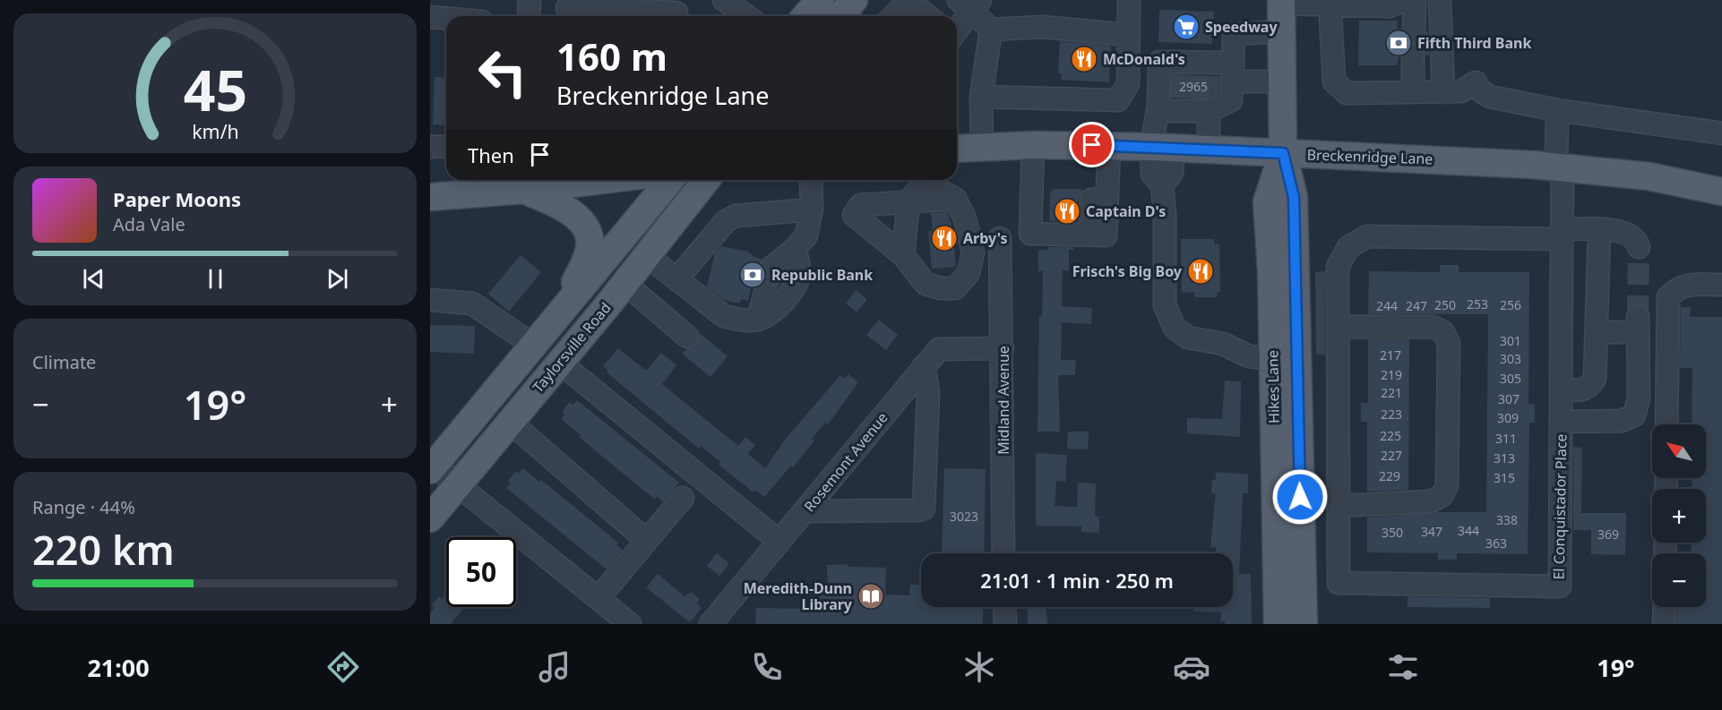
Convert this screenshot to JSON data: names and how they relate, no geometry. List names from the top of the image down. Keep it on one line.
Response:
{"streets":{"main road":["Breckenridge Lane","Taylorsville Road","Hikes Lane"],"street":["Midland Avenue","Rosemont Avenue","El Conquistador Place"]},"crossings":[["Breckenridge Lane","Hikes Lane"],["Breckenridge Lane","El Conquistador Place"],["Hikes Lane","El Conquistador Place"],["Midland Avenue","Rosemont Avenue"]],"places":{"supermarket":["Speedway"],"bank":["Fifth Third Bank","Republic Bank"],"restaurant":["McDonald's","Captain D's","Arby's","Frisch's Big Boy"],"library":["Meredith-Dunn Library"]},"house_numbers":["2965","253","250","256","244","247","301","217","303","219","305","221","307","223","309","225","311","227","313","229","315","3023","338","344","347","350","369","363"],"north":"top left","page":{"turn":["160 m","Breckenridge Lane"],"then":"Then","song":["Paper Moons","Ada Vale"],"tile":["Climate",["Range · 44%","220 km"]],"heat":["−","19°","+"],"map_buttons":["+","−"],"limit":"50","trip":"21:01 · 1 min · 250 m","tabs":["21:00","19°"],"gauge":["45","km/h"]}}
